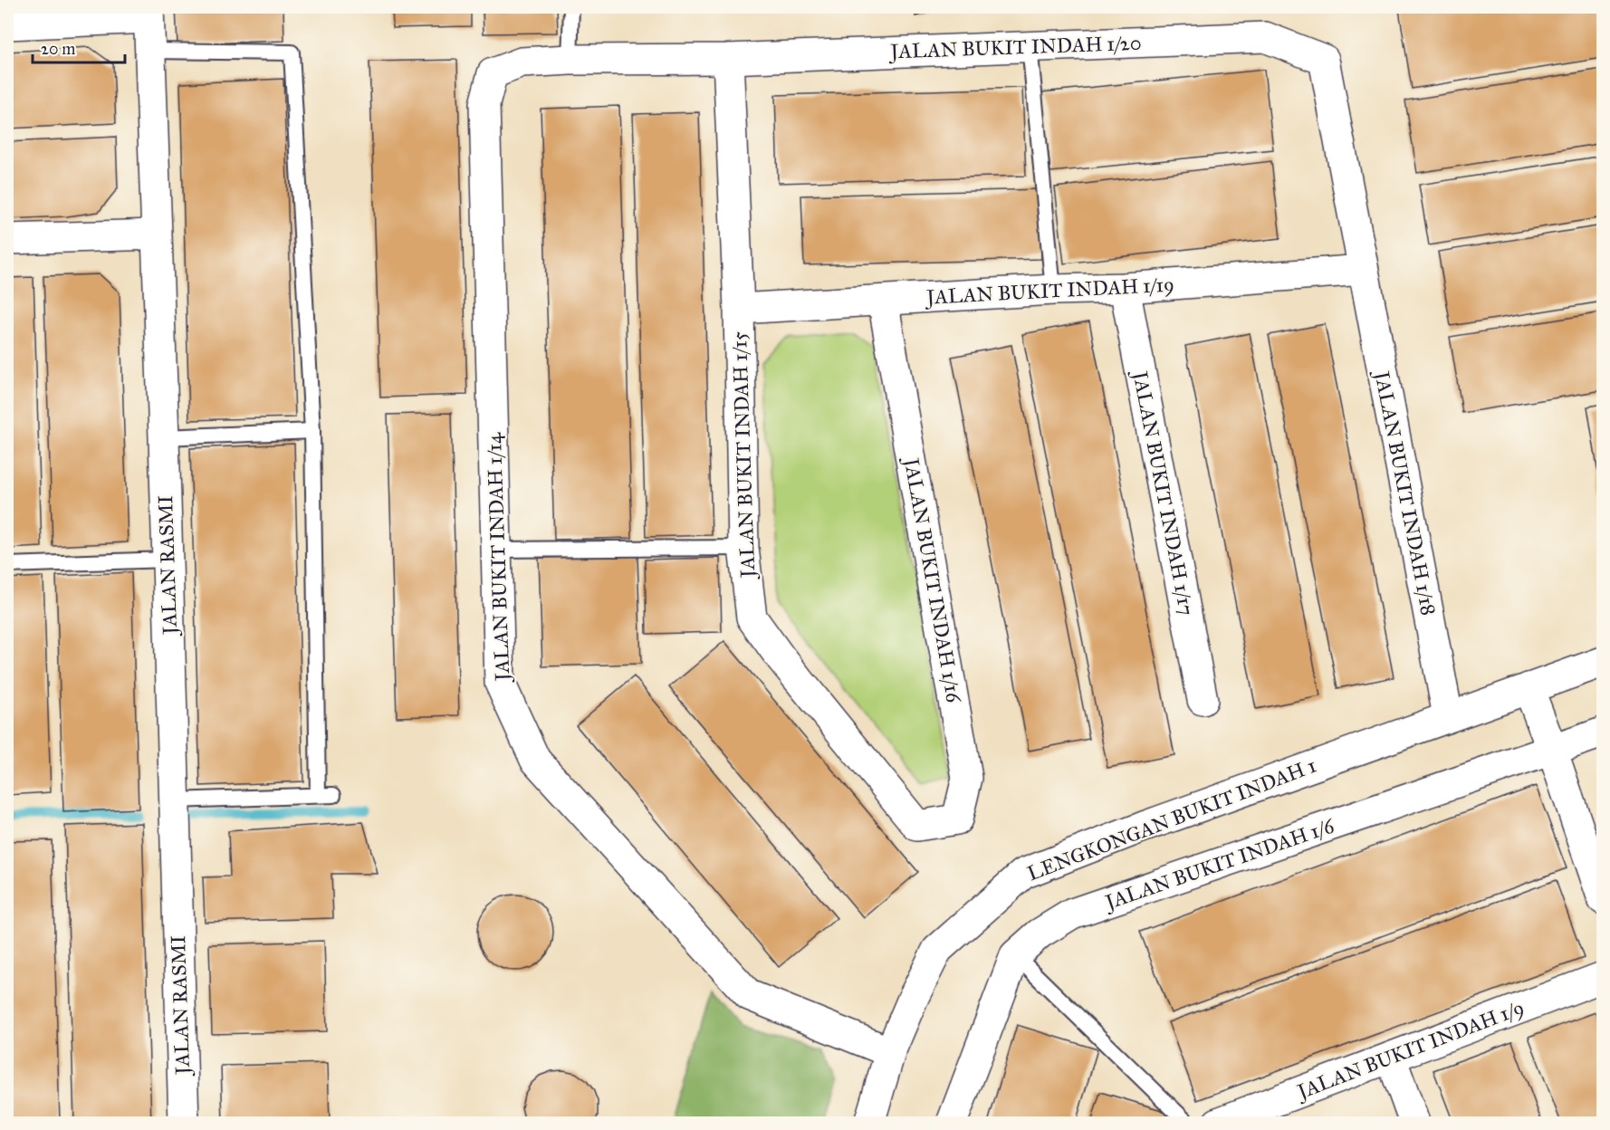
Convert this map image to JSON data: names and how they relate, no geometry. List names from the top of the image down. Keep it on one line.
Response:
{"streets":{"street":["JALAN BUKIT INDAH 1/20","JALAN BUKIT INDAH 1/19","JALAN BUKIT INDAH 1/15","JALAN BUKIT INDAH 1/17","JALAN BUKIT INDAH 1/18","JALAN BUKIT INDAH 1/14","JALAN RASMI","JALAN BUKIT INDAH 1/16","LENGKONGAN BUKIT INDAH 1","JALAN BUKIT INDAH 1/6","JALAN BUKIT INDAH 1/9"]},"crossings":[["JALAN BUKIT INDAH 1/20","JALAN BUKIT INDAH 1/19"],["JALAN BUKIT INDAH 1/20","JALAN BUKIT INDAH 1/15"],["JALAN BUKIT INDAH 1/20","JALAN BUKIT INDAH 1/18"],["JALAN BUKIT INDAH 1/20","JALAN BUKIT INDAH 1/14"],["JALAN BUKIT INDAH 1/19","JALAN BUKIT INDAH 1/15"],["JALAN BUKIT INDAH 1/19","JALAN BUKIT INDAH 1/17"],["JALAN BUKIT INDAH 1/19","JALAN BUKIT INDAH 1/18"],["JALAN BUKIT INDAH 1/19","JALAN BUKIT INDAH 1/16"],["JALAN BUKIT INDAH 1/15","JALAN BUKIT INDAH 1/16"],["JALAN BUKIT INDAH 1/18","LENGKONGAN BUKIT INDAH 1"],["JALAN BUKIT INDAH 1/14","LENGKONGAN BUKIT INDAH 1"]],"scale_bar":"20 m"}
